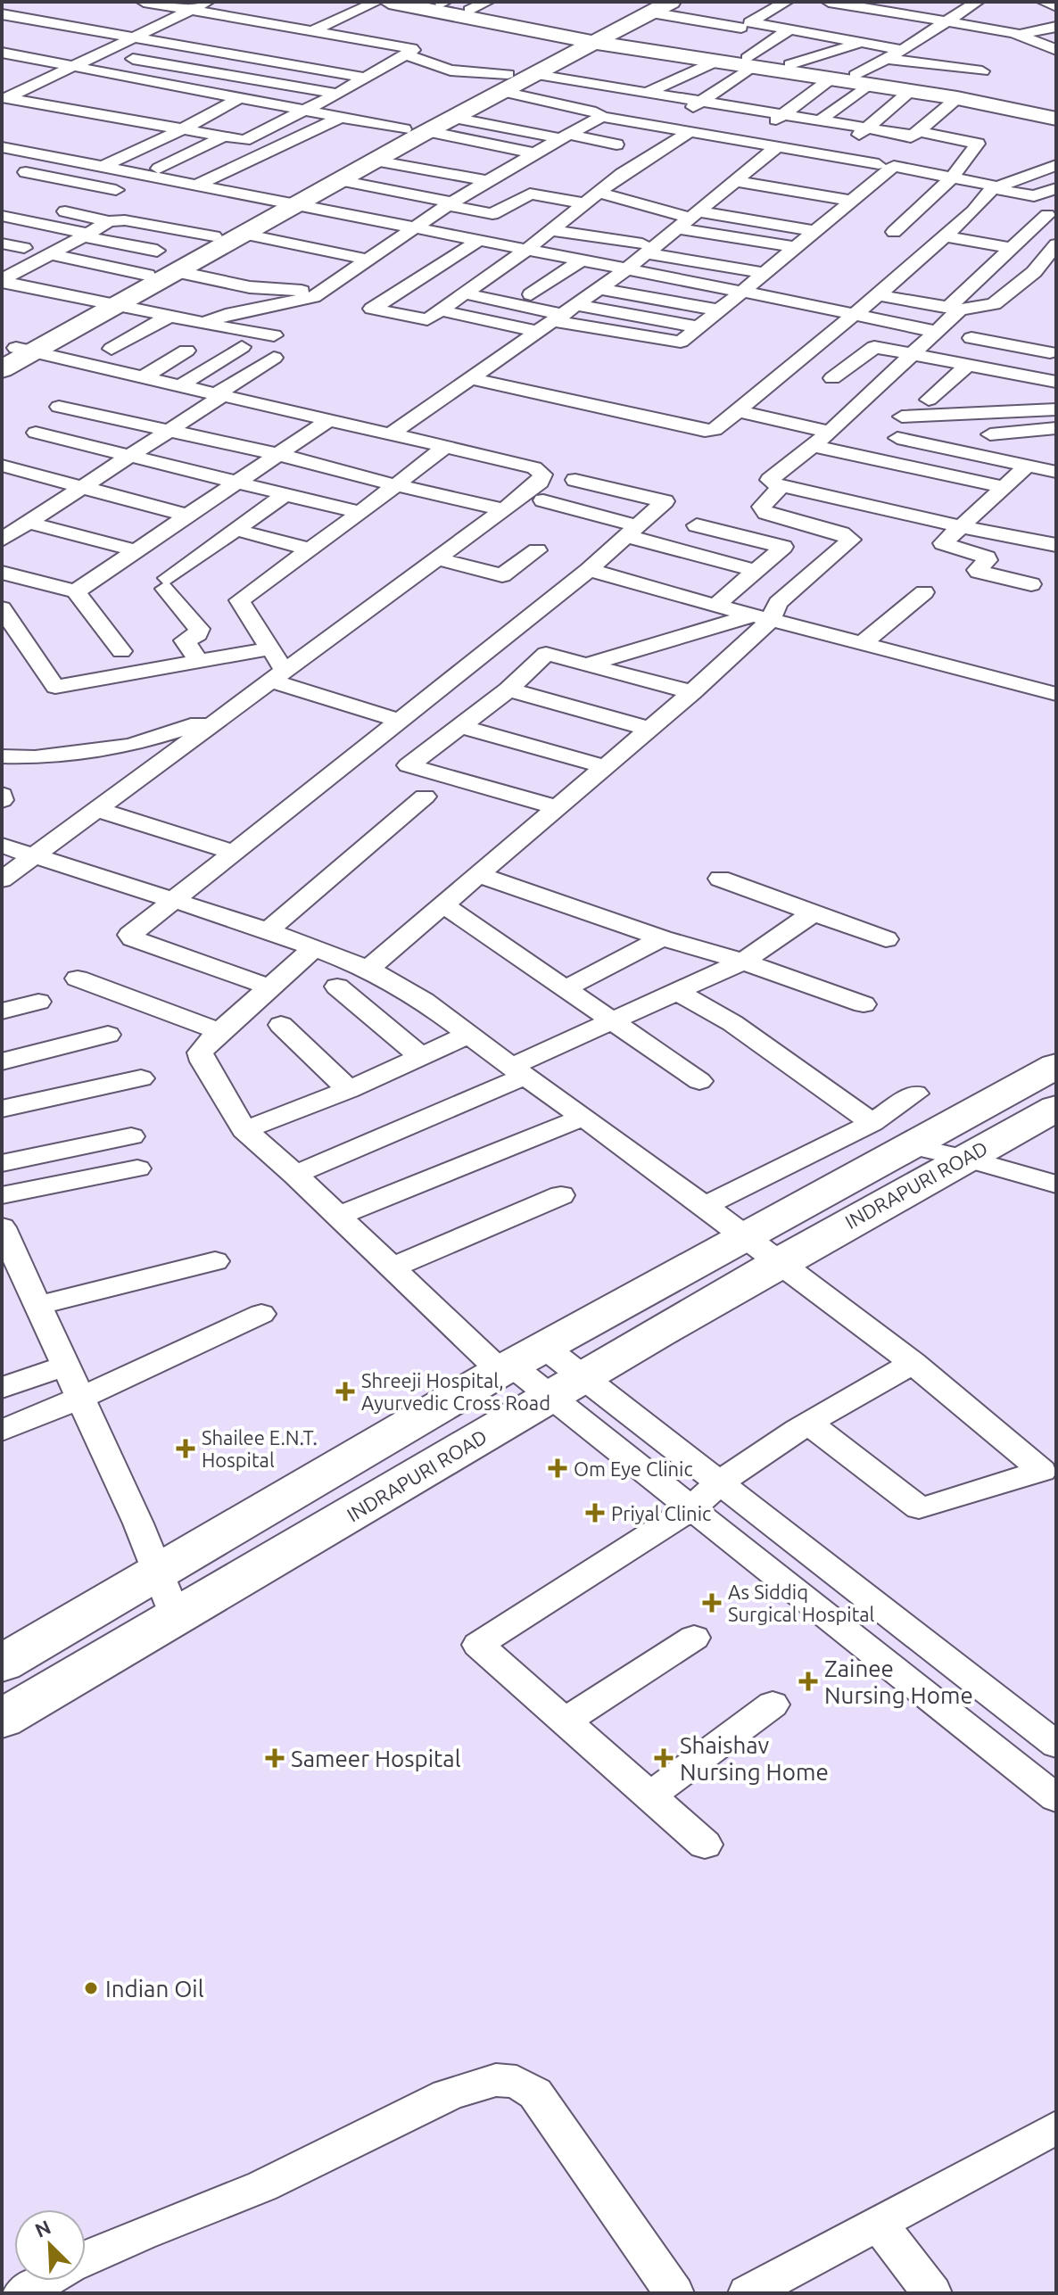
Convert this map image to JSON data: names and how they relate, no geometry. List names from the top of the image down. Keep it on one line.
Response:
{"streets":{"street":["INDRAPURI ROAD"]},"places":{"health":["Shreeji Hospital, Ayurvedic Cross Road","Shailee E.N.T. Hospital","Om Eye Clinic","Priyal Clinic","As Siddiq Surgical Hospital","Zainee Nursing Home","Sameer Hospital","Shaishav Nursing Home"],"other":["Indian Oil"]},"north":"top left"}
